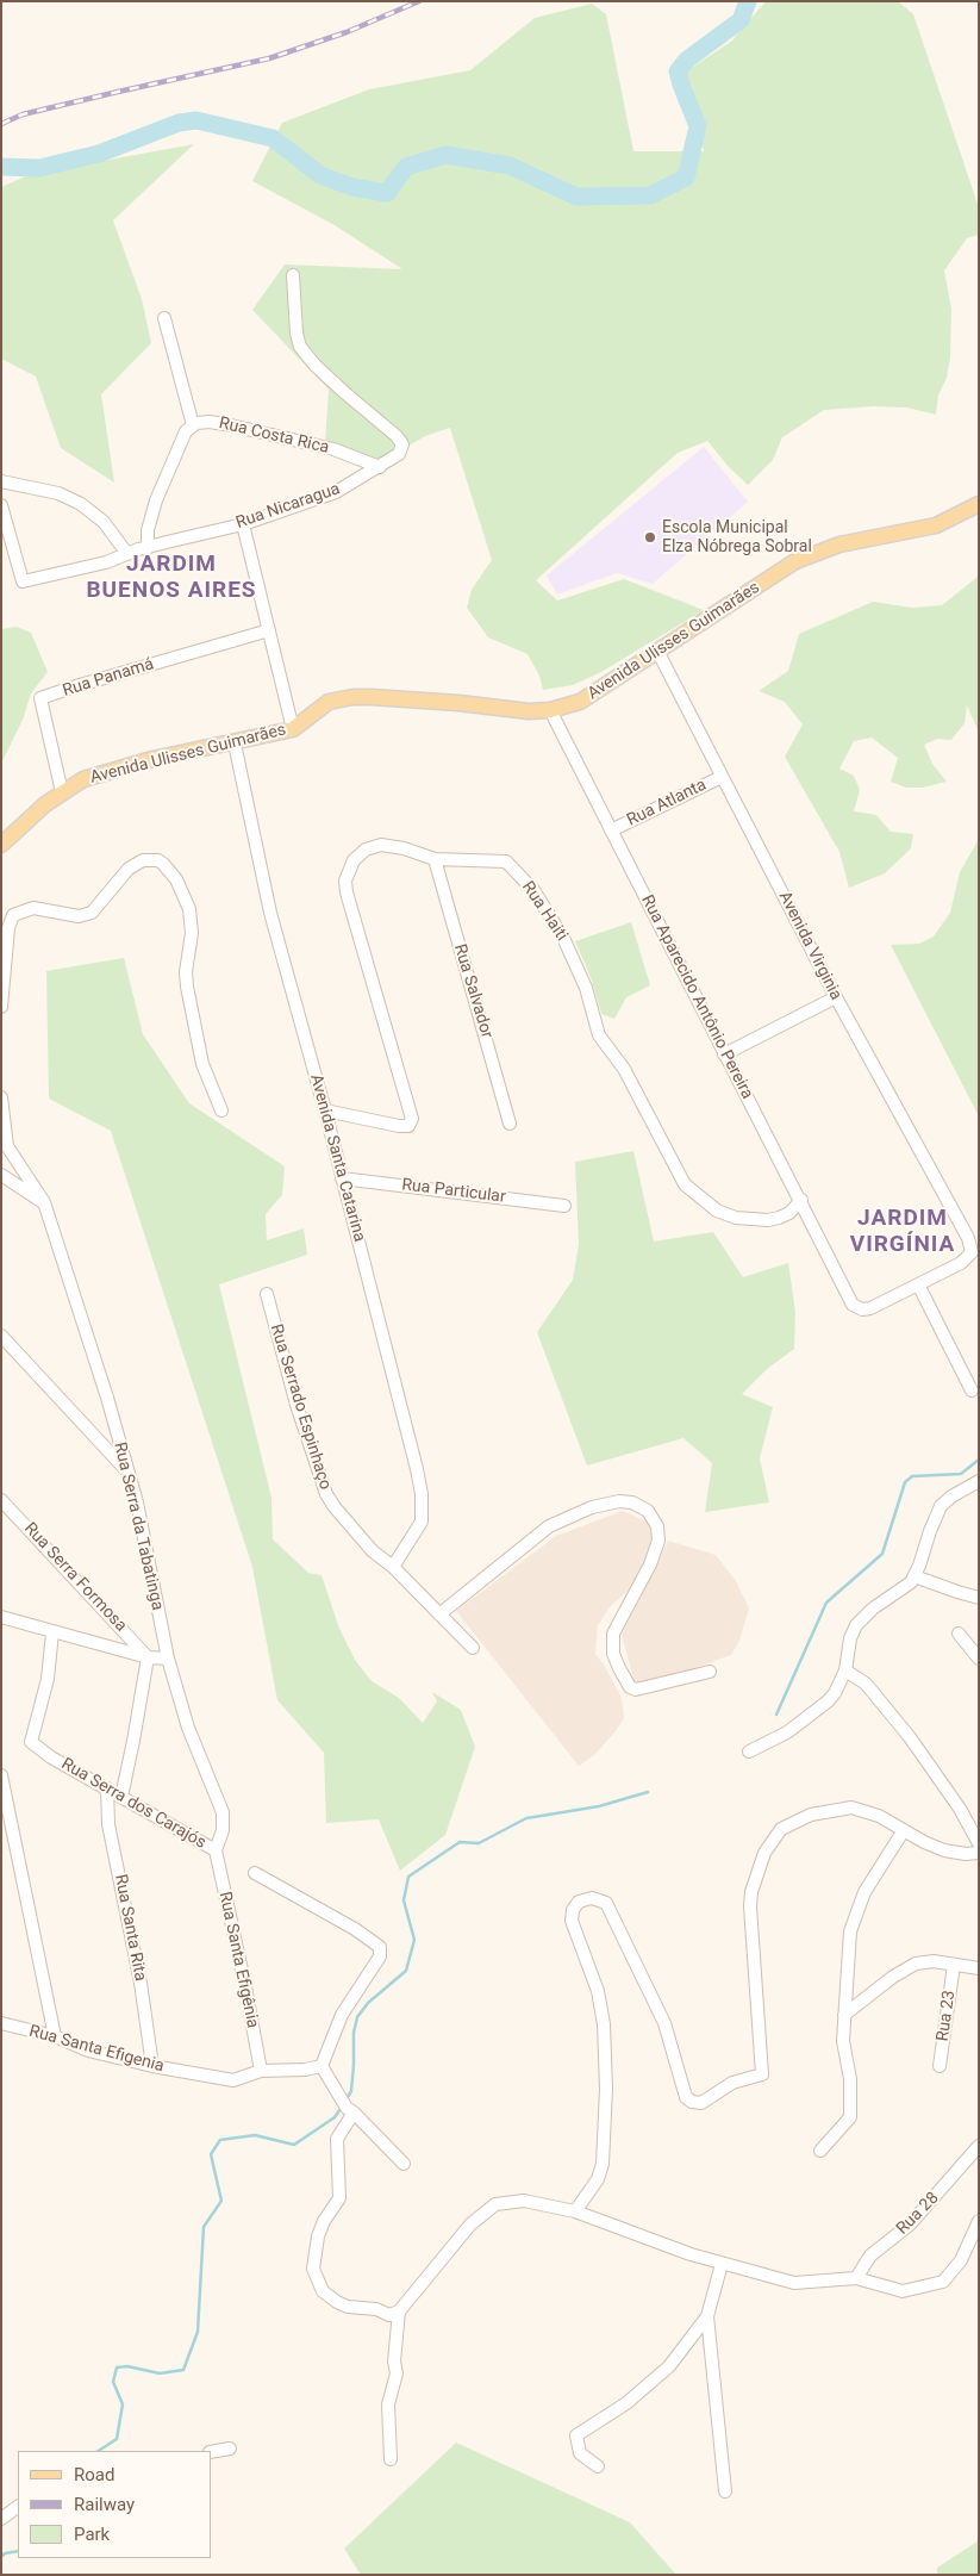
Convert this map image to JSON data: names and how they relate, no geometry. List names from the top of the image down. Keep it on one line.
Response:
{"streets":{"main road":["Avenida Ulisses Guimarães"],"street":["Rua Costa Rica","Rua Nicaragua","Rua Panamá","Rua Atlanta","Rua Haiti","Avenida Virginia","Rua Salvador","Rua Aparecido Antônio Pereira","Avenida Santa Catarina","Rua Particular","Rua Serrado Espinhaço","Rua Serra da Tabatinga","Rua Serra Formosa","Rua Serra dos Carajós","Rua Santa Rita","Rua Santa Efigênia","Rua 23","Rua Santa Efigenia","Rua 28"]},"crossings":[["Rua Costa Rica","Rua Nicaragua"],["Avenida Ulisses Guimarães","Rua Panamá"],["Avenida Ulisses Guimarães","Avenida Virginia"],["Avenida Ulisses Guimarães","Rua Aparecido Antônio Pereira"],["Avenida Ulisses Guimarães","Avenida Santa Catarina"],["Rua Atlanta","Avenida Virginia"],["Rua Atlanta","Rua Aparecido Antônio Pereira"],["Rua Haiti","Rua Salvador"],["Rua Haiti","Rua Aparecido Antônio Pereira"],["Rua Haiti","Avenida Santa Catarina"],["Avenida Virginia","Rua Aparecido Antônio Pereira"],["Avenida Santa Catarina","Rua Particular"],["Avenida Santa Catarina","Rua Serrado Espinhaço"],["Rua Serra da Tabatinga","Rua Serra dos Carajós"],["Rua Serra da Tabatinga","Rua Santa Efigênia"],["Rua Serra dos Carajós","Rua Santa Rita"],["Rua Serra dos Carajós","Rua Santa Efigênia"],["Rua Santa Rita","Rua Santa Efigenia"],["Rua Santa Efigênia","Rua Santa Efigenia"]],"districts":["JARDIM BUENOS AIRES","JARDIM VIRGÍNIA"],"places":["Escola Municipal Elza Nóbrega Sobral"],"legend":["Road","Railway","Park"]}
